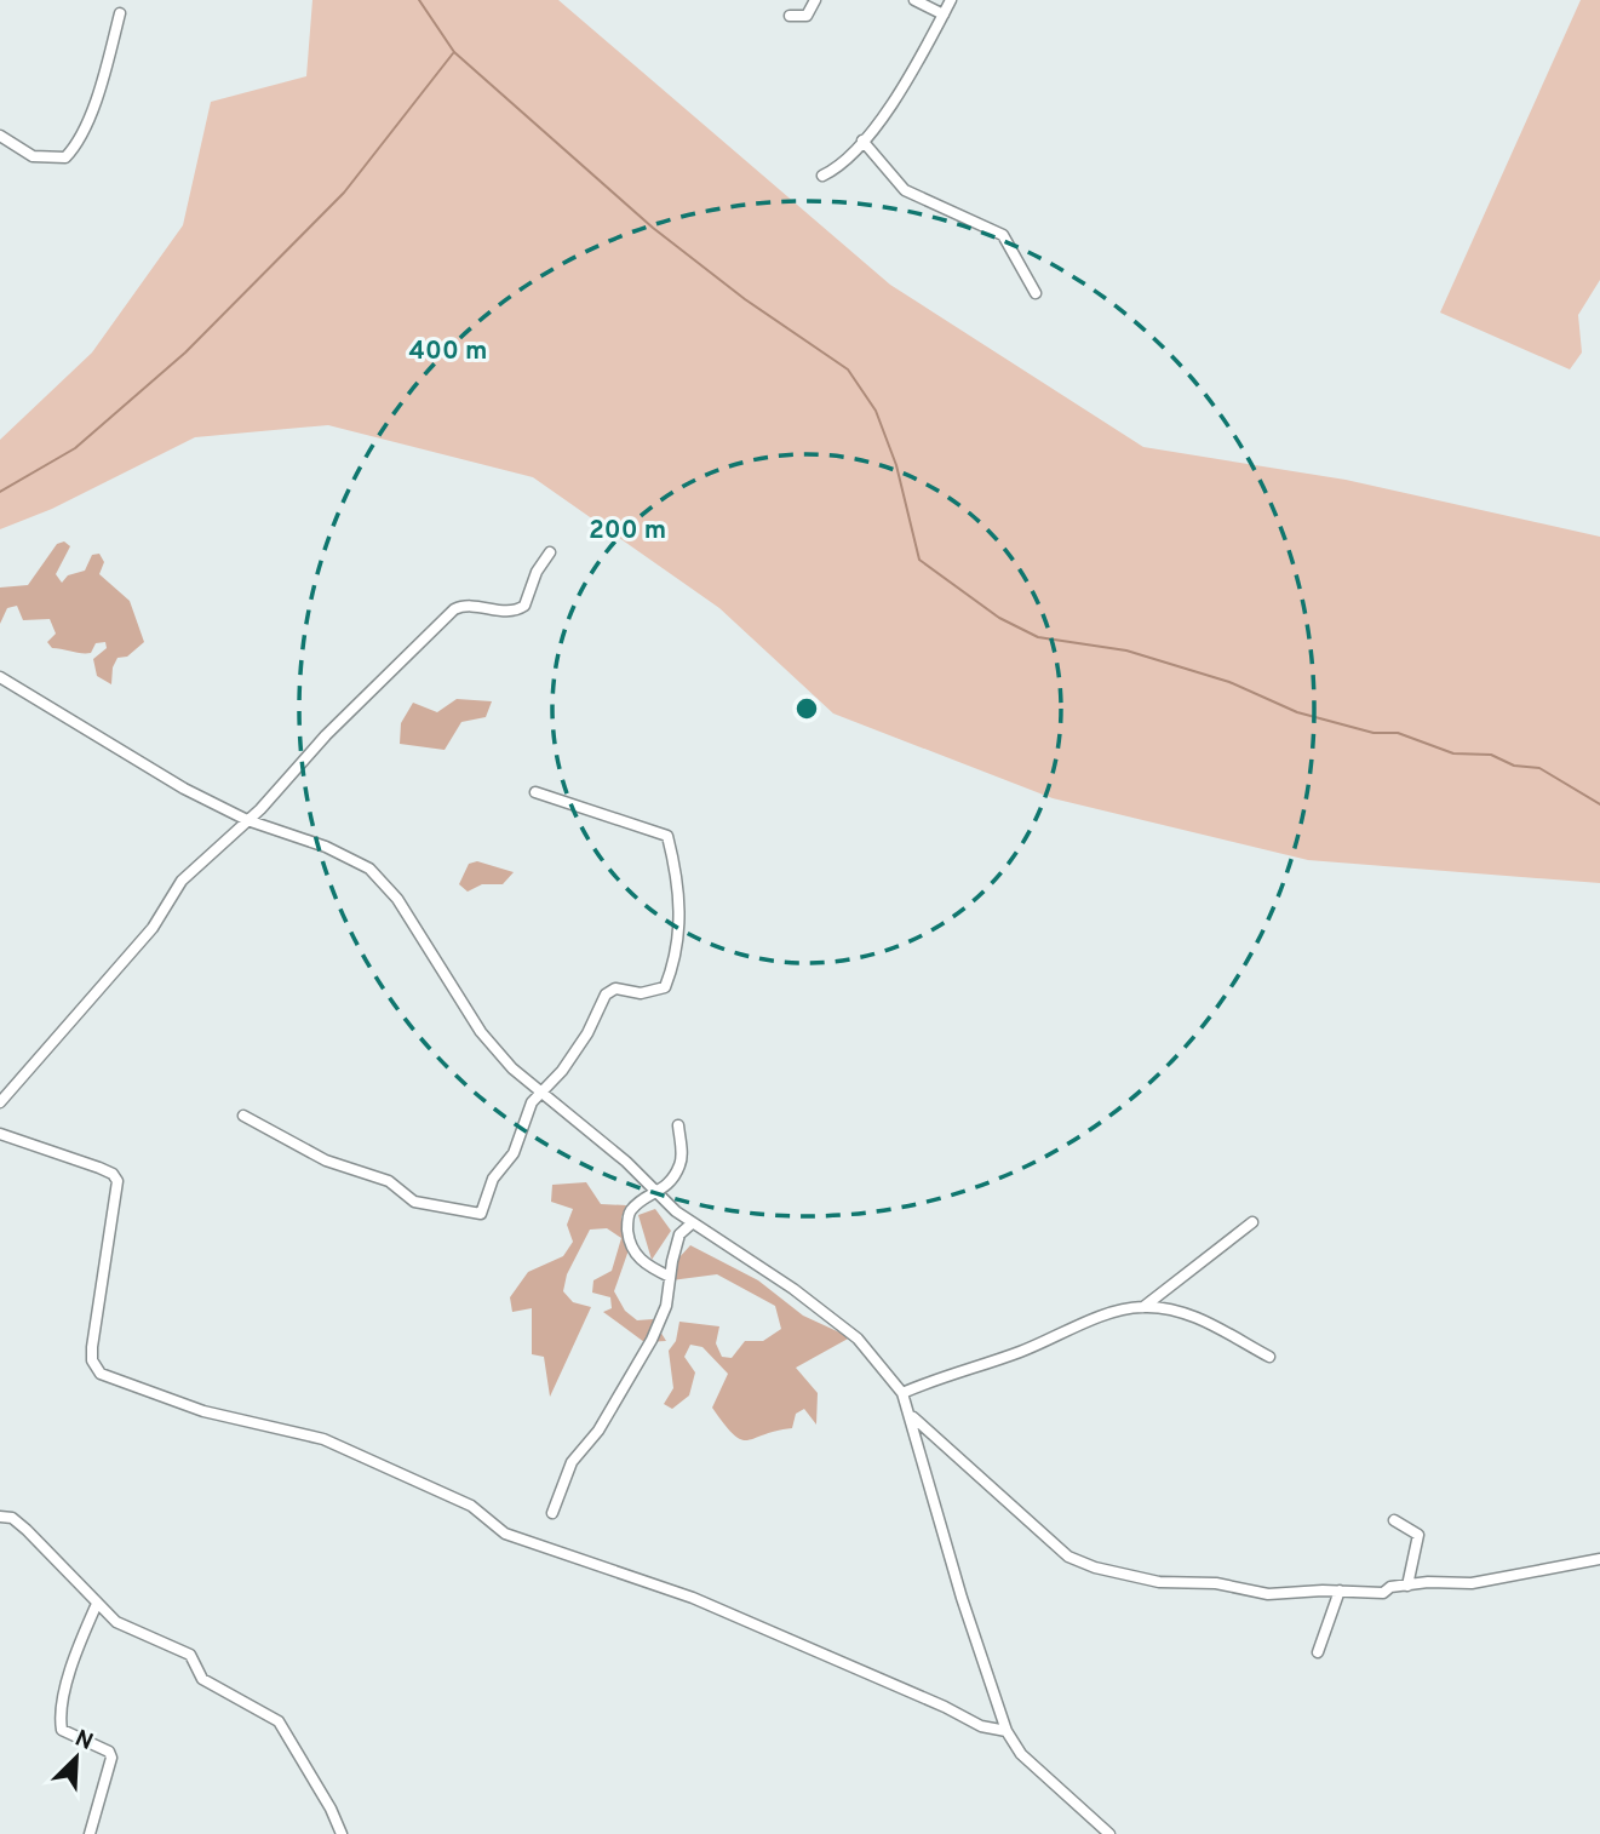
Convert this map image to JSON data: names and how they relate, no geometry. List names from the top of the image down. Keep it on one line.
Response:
{"north":"top right","rings":["400 m","200 m"]}
